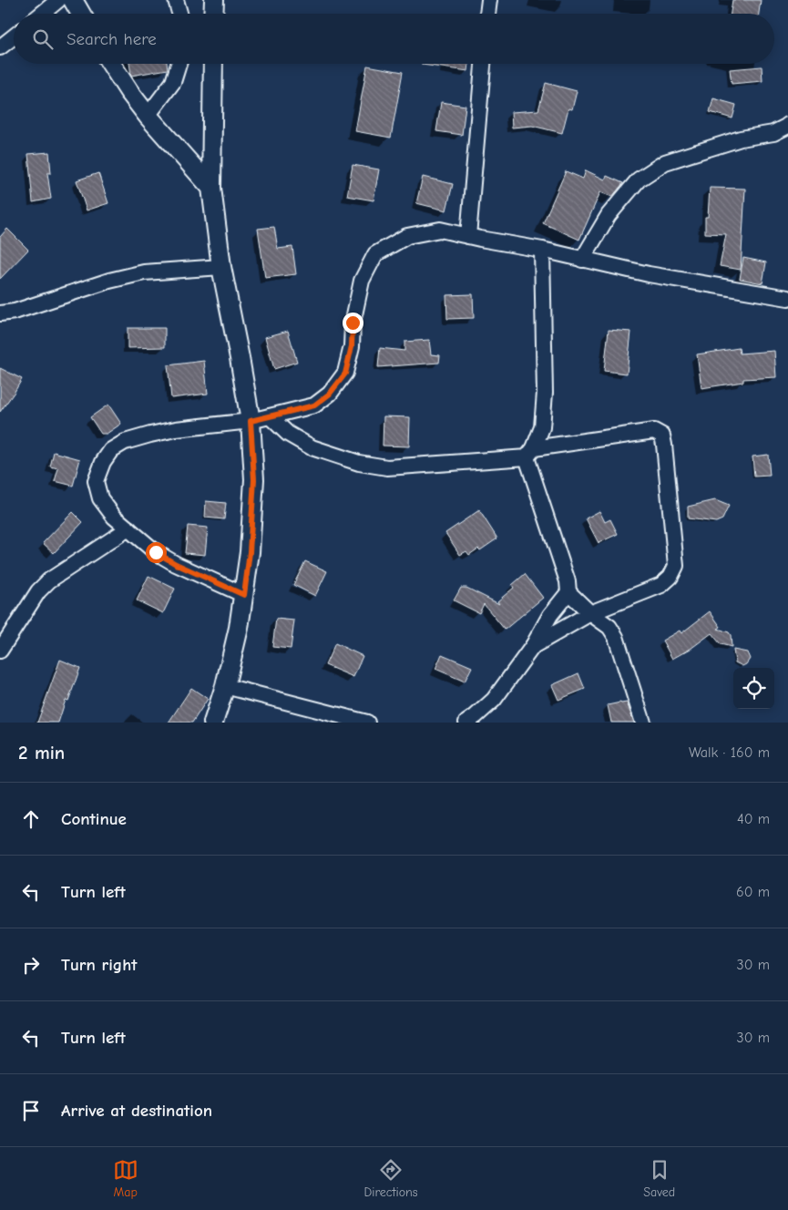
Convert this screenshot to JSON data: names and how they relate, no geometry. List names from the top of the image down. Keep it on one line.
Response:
{"page":{"search":"Search here","heading":["2 min","Walk · 160 m"],"list":[["Continue","40 m"],["Turn left","60 m"],["Turn right","30 m"],["Turn left","30 m"],"Arrive at destination"],"nav":["Map","Directions","Saved"]}}
